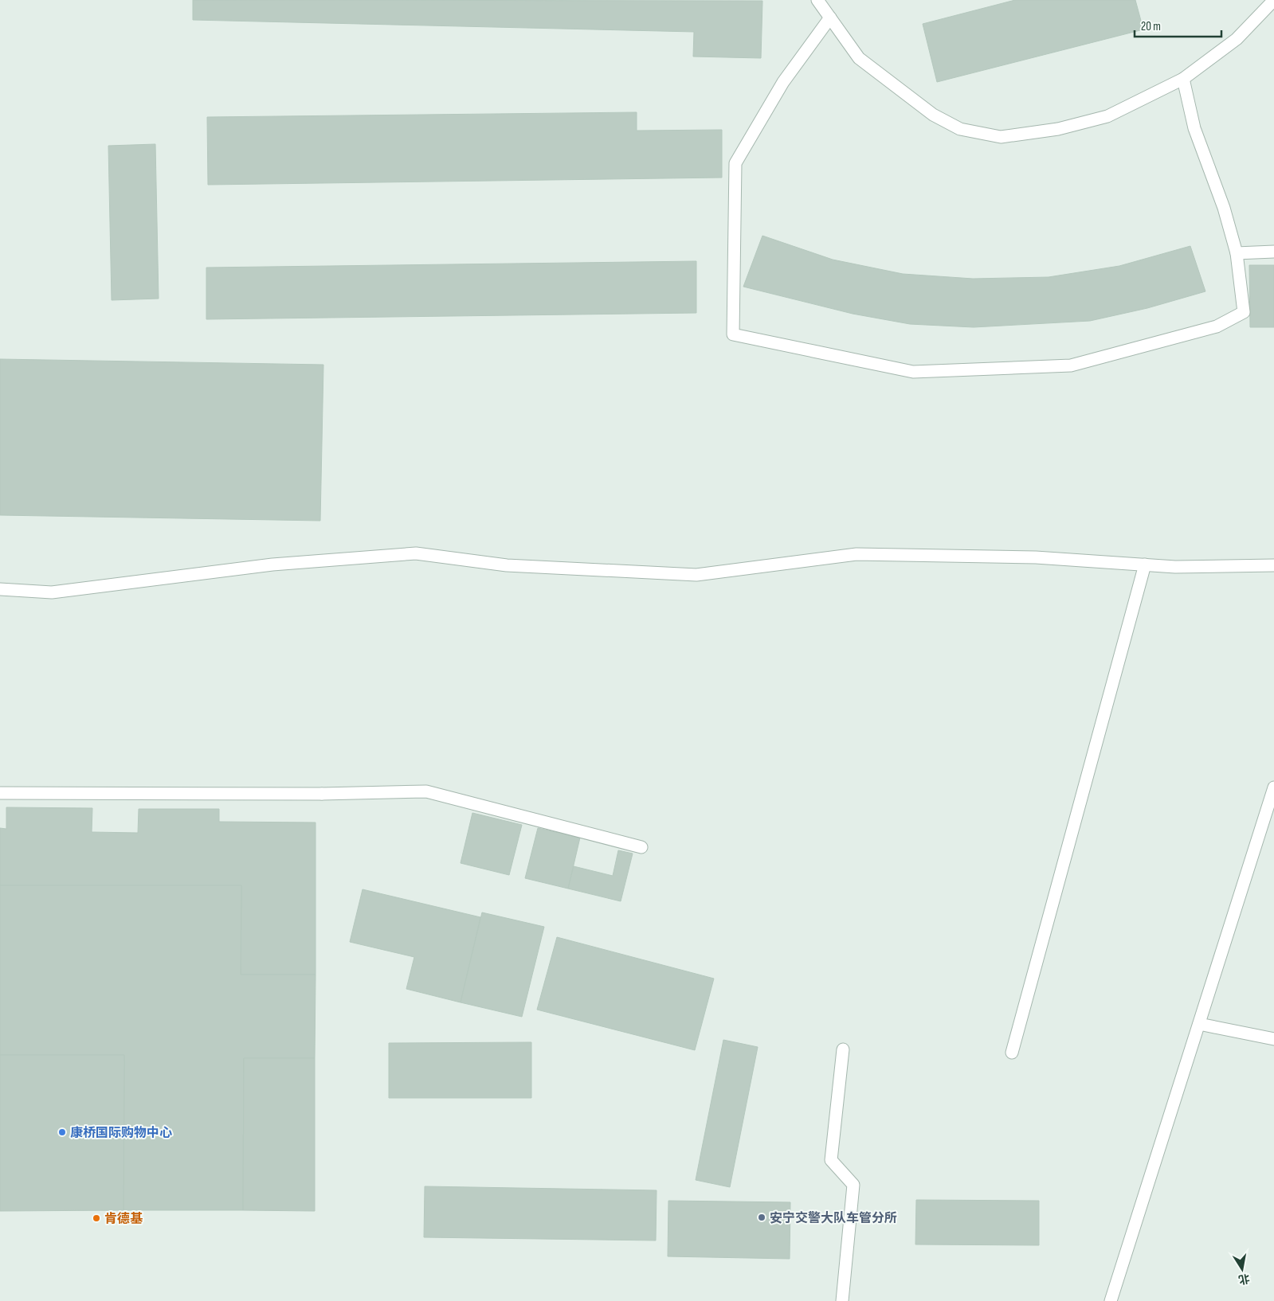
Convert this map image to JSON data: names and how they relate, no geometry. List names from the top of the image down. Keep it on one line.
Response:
{"places":["康桥国际购物中心","安宁交警大队车管分所","肯德基"],"scale_bar":"20 m","north":"bottom"}
